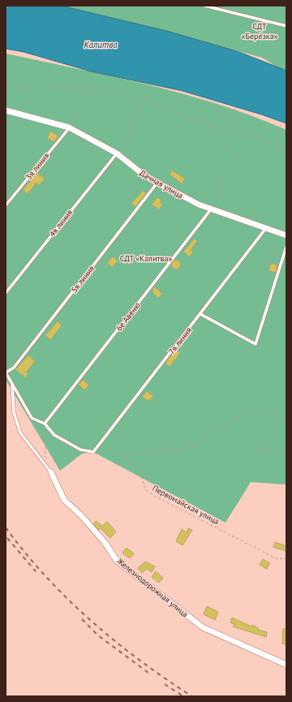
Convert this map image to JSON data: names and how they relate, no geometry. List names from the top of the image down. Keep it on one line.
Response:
{"streets":{"street":["Дачная улица","Железнодорожная улица"],"lane":["3я линия","4я линия","5я линия","6е Авеню","7я линия"],"path":["Первомайская улица"]},"crossings":[["3я линия","Дачная улица"],["Дачная улица","4я линия"],["Дачная улица","5я линия"],["Дачная улица","6е Авеню"],["Дачная улица","7я линия"],["7я линия","Первомайская улица"]],"water":["Калитва"],"parks":["СДТ «Берёзка»","СДТ «Калитва»"]}
